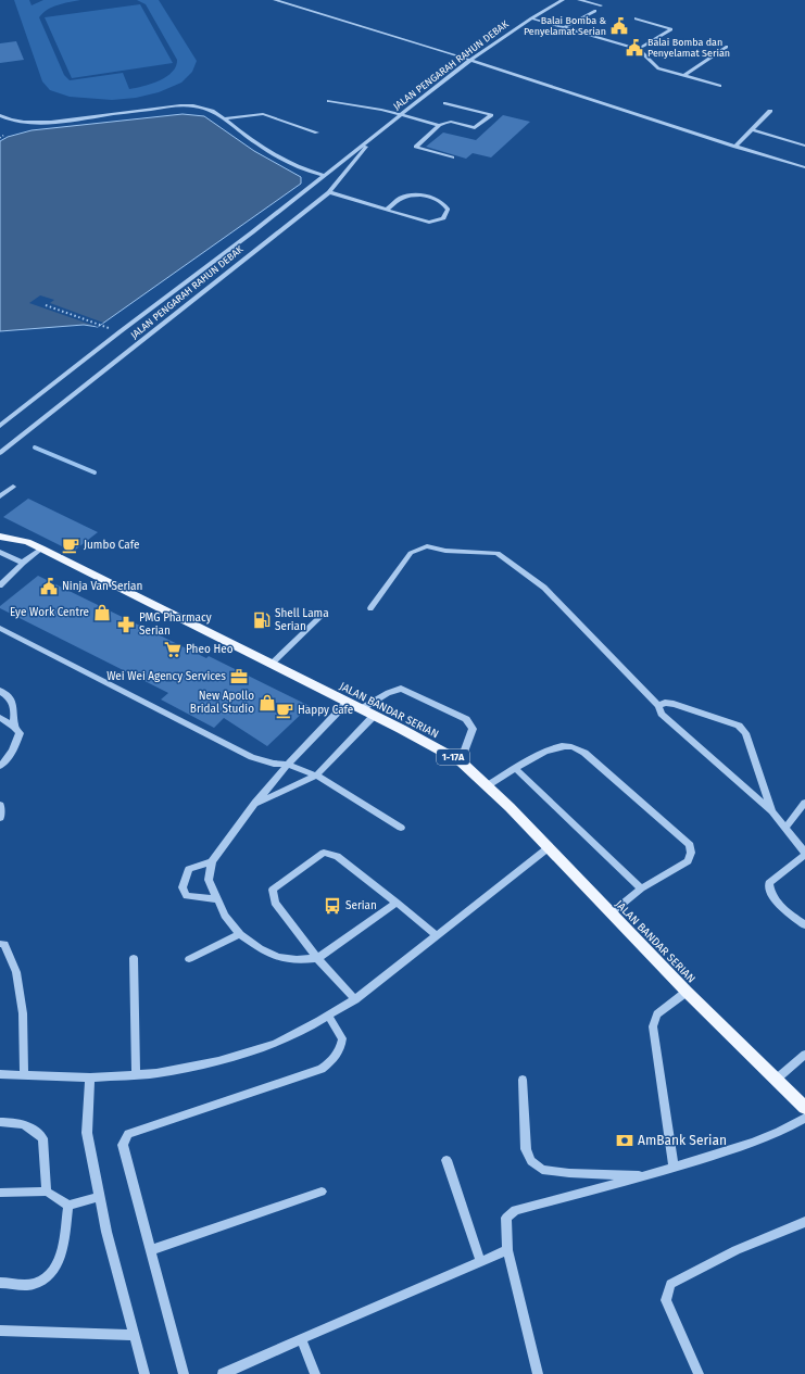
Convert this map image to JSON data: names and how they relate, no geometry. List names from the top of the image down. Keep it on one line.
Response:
{"streets":{"main road":["JALAN BANDAR SERIAN","1-17A"],"street":["JALAN PENGARAH RAHUN DEBAK"]},"places":{"public building":["Balai Bomba & Penyelamat Serian","Balai Bomba dan Penyelamat Serian","Ninja Van Serian"],"cafe":["Jumbo Cafe","Happy Cafe"],"shop":["Eye Work Centre","New Apollo Bridal Studio"],"fuel station":["Shell Lama Serian"],"pharmacy":["PMG Pharmacy Serian"],"supermarket":["Pheo Heo"],"office":["Wei Wei Agency Services"],"bus stop":["Serian"],"bank":["AmBank Serian"]}}
